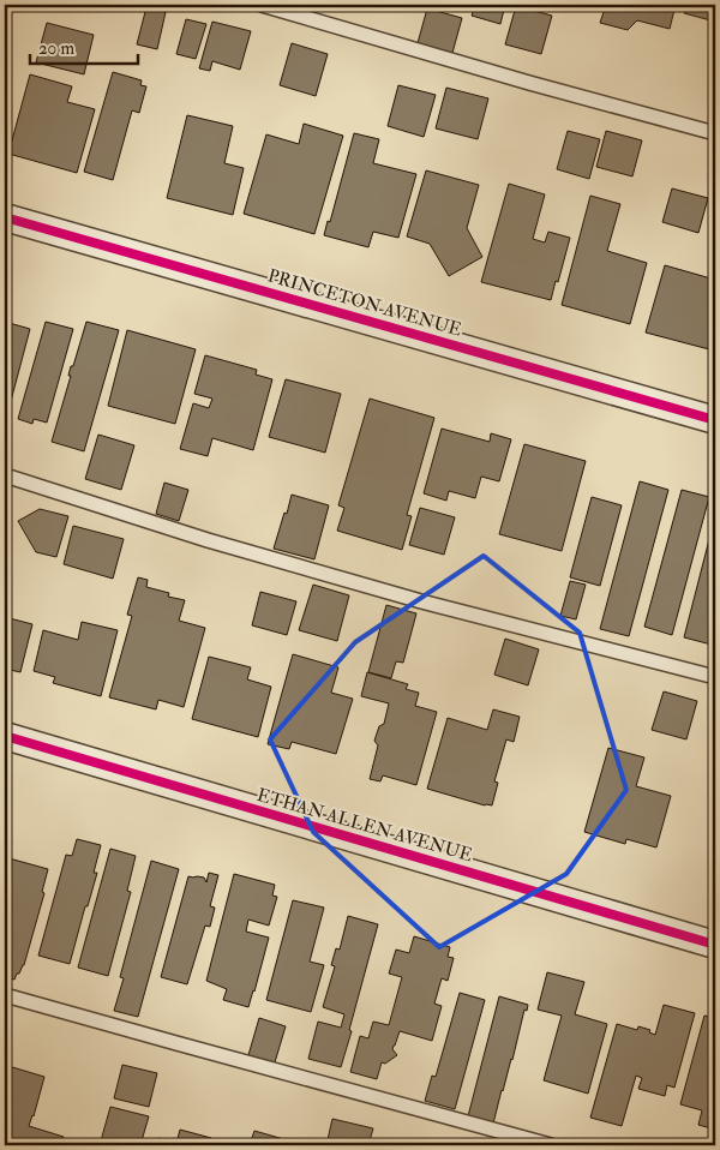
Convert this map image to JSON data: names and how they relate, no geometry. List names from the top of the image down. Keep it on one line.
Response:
{"streets":{"street":["PRINCETON AVENUE","ETHAN ALLEN AVENUE"]},"scale_bar":"20 m"}
